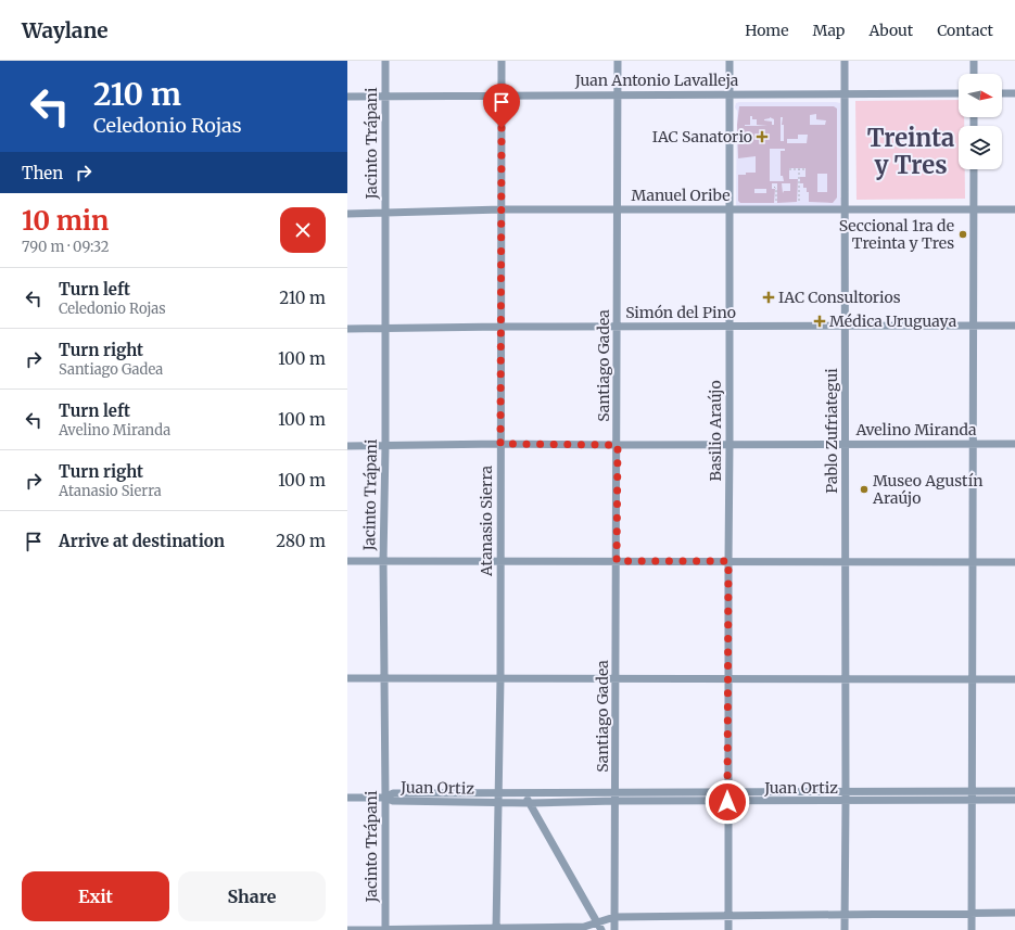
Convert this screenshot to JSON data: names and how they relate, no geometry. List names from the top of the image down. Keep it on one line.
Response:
{"streets":{"street":["Juan Antonio Lavalleja","Jacinto Trápani","Manuel Oribe","Simón del Pino","Santiago Gadea","Avelino Miranda","Basilio Araújo","Pablo Zufriategui","Atanasio Sierra","Juan Ortiz"]},"crossings":[["Juan Antonio Lavalleja","Jacinto Trápani"],["Juan Antonio Lavalleja","Santiago Gadea"],["Juan Antonio Lavalleja","Basilio Araújo"],["Juan Antonio Lavalleja","Pablo Zufriategui"],["Juan Antonio Lavalleja","Atanasio Sierra"],["Jacinto Trápani","Manuel Oribe"],["Jacinto Trápani","Simón del Pino"],["Jacinto Trápani","Avelino Miranda"],["Jacinto Trápani","Juan Ortiz"],["Manuel Oribe","Santiago Gadea"],["Manuel Oribe","Basilio Araújo"],["Manuel Oribe","Pablo Zufriategui"],["Manuel Oribe","Atanasio Sierra"],["Simón del Pino","Santiago Gadea"],["Simón del Pino","Basilio Araújo"],["Simón del Pino","Pablo Zufriategui"],["Simón del Pino","Atanasio Sierra"],["Santiago Gadea","Avelino Miranda"],["Santiago Gadea","Juan Ortiz"],["Avelino Miranda","Basilio Araújo"],["Avelino Miranda","Pablo Zufriategui"],["Avelino Miranda","Atanasio Sierra"],["Basilio Araújo","Juan Ortiz"],["Pablo Zufriategui","Juan Ortiz"],["Atanasio Sierra","Juan Ortiz"]],"districts":["Treinta y Tres"],"places":{"health":["IAC Sanatorio","IAC Consultorios","Médica Uruguaya"],"other":["Seccional 1ra de Treinta y Tres","Museo Agustín Araújo"]},"north":"right","page":{"header":"Waylane","nav":["Home","Map","About","Contact"],"turn":["210 m","Celedonio Rojas"],"then":"Then","heading":["10 min","790 m · 09:32"],"list":[{"name":"Turn left","note":"Celedonio Rojas","value":"210 m"},{"name":"Turn right","note":"Santiago Gadea","value":"100 m"},{"name":"Turn left","note":"Avelino Miranda","value":"100 m"},{"name":"Turn right","note":"Atanasio Sierra","value":"100 m"},{"name":"Arrive at destination","value":"280 m"}],"buttons":["Exit","Share"]}}
